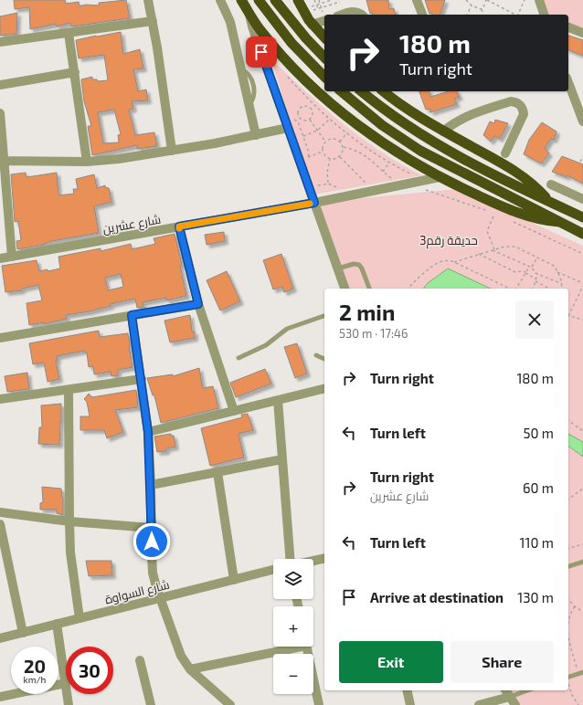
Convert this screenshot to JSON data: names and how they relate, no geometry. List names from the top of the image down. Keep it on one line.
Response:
{"streets":{"street":["شارع عشرين","شارع السواوة"]},"parks":["حديقة رقم3"],"page":{"turn":["180 m","Turn right"],"heading":["2 min","530 m · 17:46"],"list":[{"name":"Turn right","value":"180 m"},{"name":"Turn left","value":"50 m"},{"name":"Turn right","note":"شارع عشرين","value":"60 m"},{"name":"Turn left","value":"110 m"},{"name":"Arrive at destination","value":"130 m"}],"map_buttons":["+","−"],"buttons":["Exit","Share"],"speed":"20 km/h","limit":"30"}}
